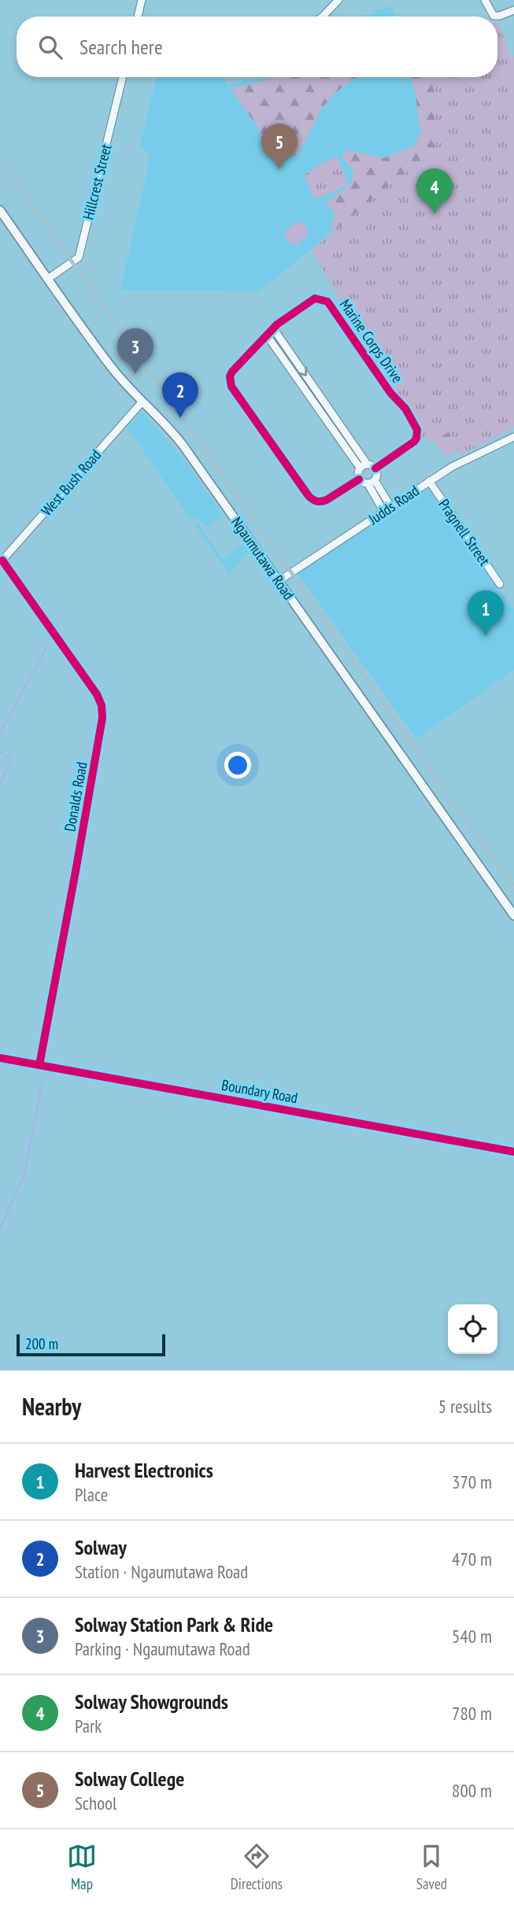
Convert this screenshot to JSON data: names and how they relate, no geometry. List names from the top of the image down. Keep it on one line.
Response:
{"streets":{"main road":["Ngaumutawa Road"],"street":["Hillcrest Street","Marine Corps Drive","West Bush Road","Judds Road","Pragnell Street","Donalds Road","Boundary Road"]},"crossings":[["Hillcrest Street","Ngaumutawa Road"],["West Bush Road","Ngaumutawa Road"],["West Bush Road","Donalds Road"],["Judds Road","Pragnell Street"],["Judds Road","Ngaumutawa Road"],["Donalds Road","Boundary Road"]],"scale_bar":"200 m","page":{"search":"Search here","pins":["5","4","3","2","1"],"scale":"200 m","heading":["Nearby","5 results"],"list":[{"mark":"1","name":"Harvest Electronics","note":"Place","value":"370 m"},{"mark":"2","name":"Solway","note":"Station · Ngaumutawa Road","value":"470 m"},{"mark":"3","name":"Solway Station Park & Ride","note":"Parking · Ngaumutawa Road","value":"540 m"},{"mark":"4","name":"Solway Showgrounds","note":"Park","value":"780 m"},{"mark":"5","name":"Solway College","note":"School","value":"800 m"}],"nav":["Map","Directions","Saved"]}}
